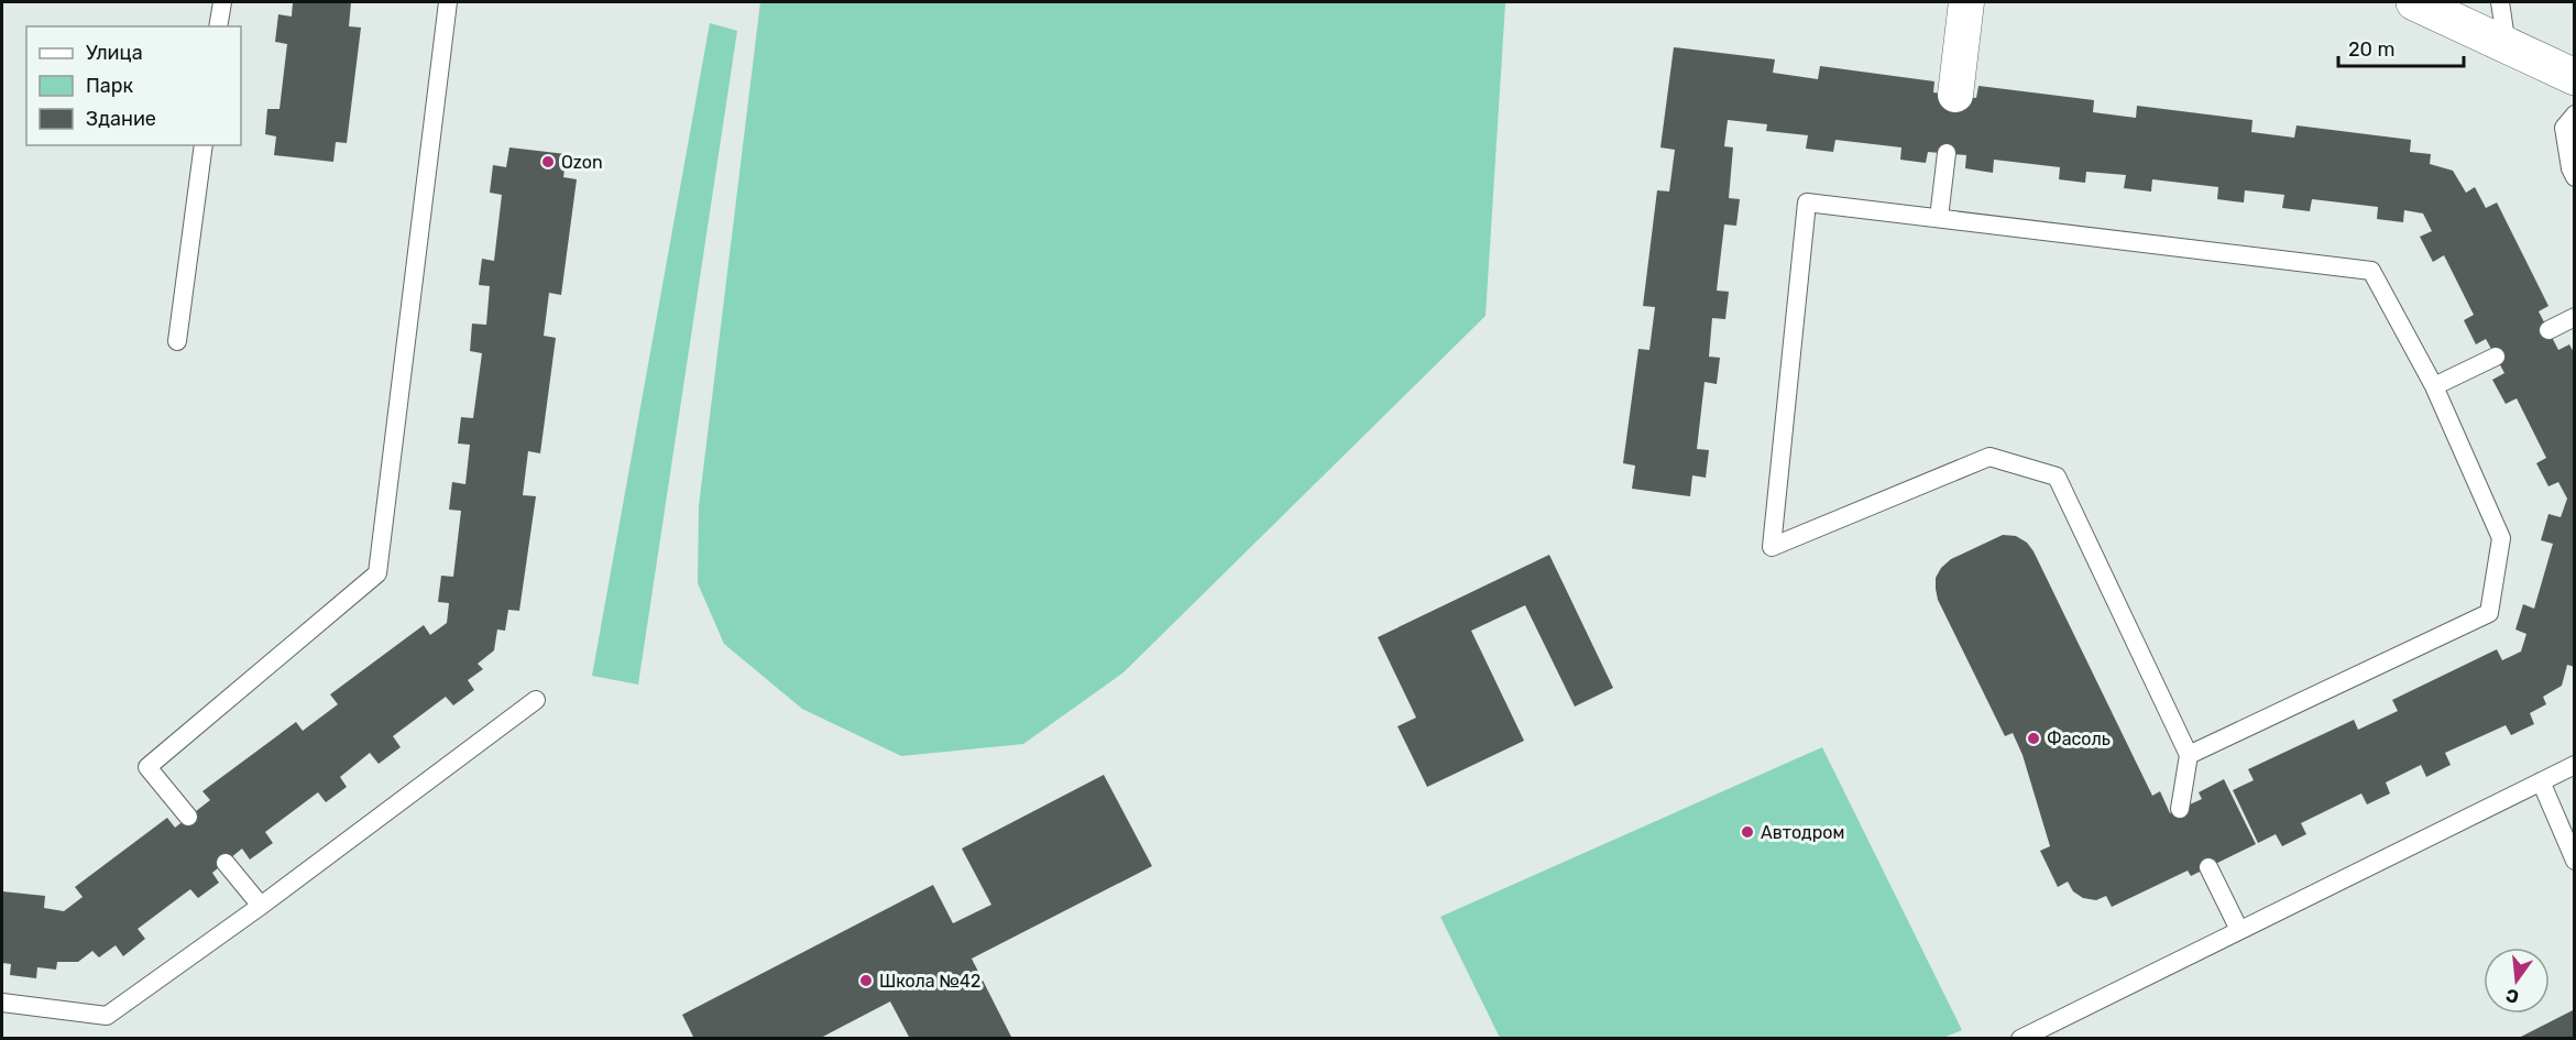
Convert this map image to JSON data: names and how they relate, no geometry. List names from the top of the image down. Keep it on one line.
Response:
{"places":["Ozon","Фасоль","Автодром","Школа №42"],"legend":["Улица","Парк","Здание"],"scale_bar":"20 m","north":"bottom"}
